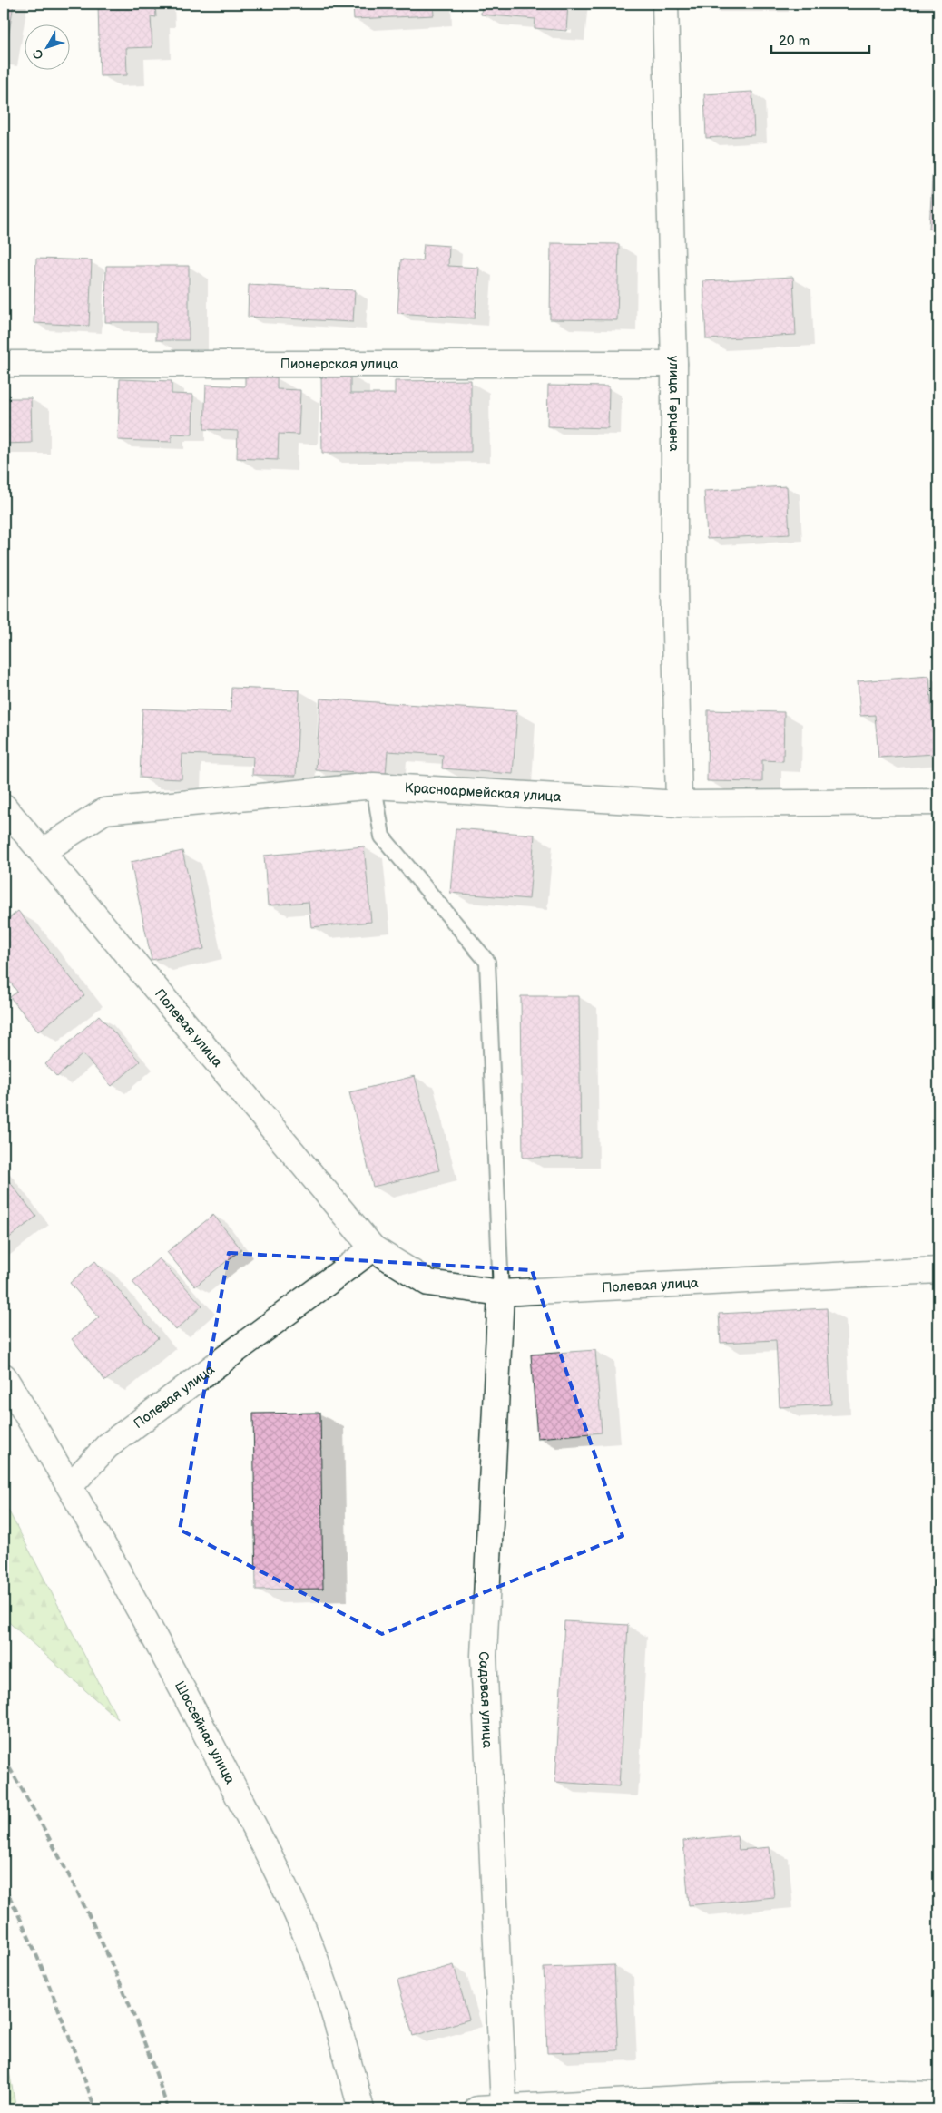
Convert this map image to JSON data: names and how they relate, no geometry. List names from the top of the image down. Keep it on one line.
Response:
{"streets":{"street":["Пионерская улица","улица Герцена","Красноармейская улица","Полевая улица","Садовая улица","Шоссейная улица"]},"crossings":[["Пионерская улица","улица Герцена"],["улица Герцена","Красноармейская улица"],["Красноармейская улица","Полевая улица"],["Полевая улица","Садовая улица"],["Полевая улица","Шоссейная улица"]],"scale_bar":"20 m","north":"bottom left"}
